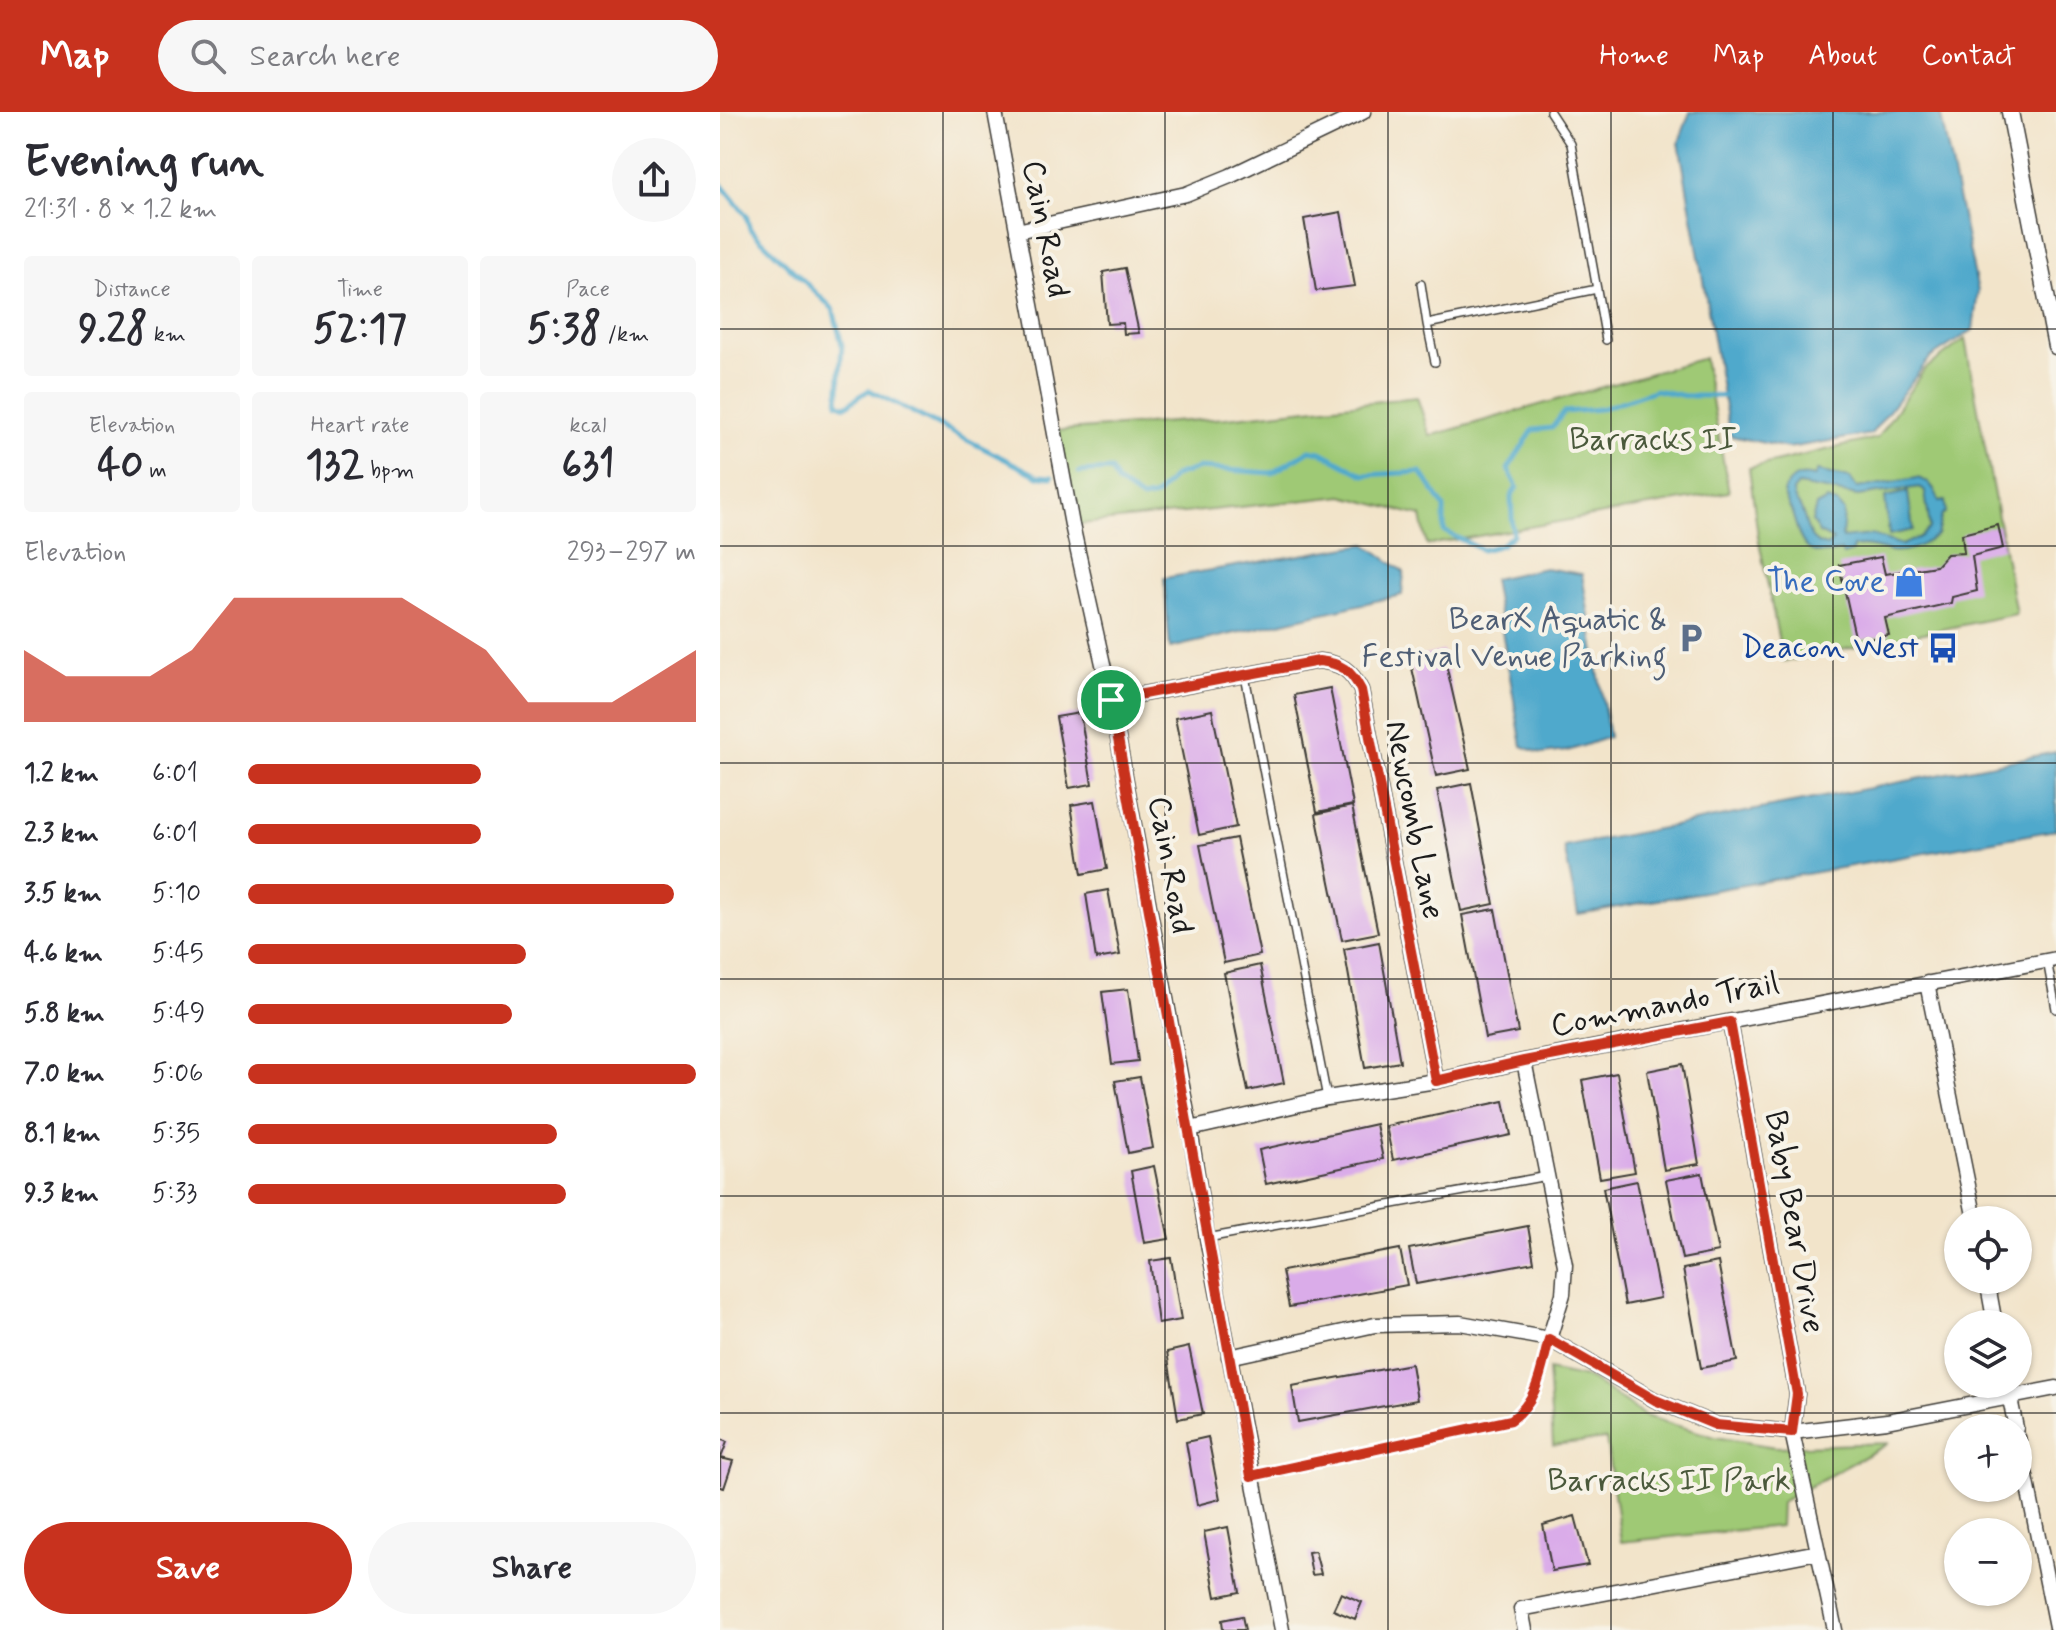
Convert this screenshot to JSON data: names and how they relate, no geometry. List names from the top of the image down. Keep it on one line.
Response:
{"streets":{"street":["Cain Road","Newcomb Lane","Commando Trail","Baby Bear Drive"]},"crossings":[["Cain Road","Newcomb Lane"],["Cain Road","Commando Trail"],["Newcomb Lane","Commando Trail"],["Commando Trail","Baby Bear Drive"]],"parks":["Barracks II","Barracks II Park"],"places":{"shop":["The Cove"],"parking":["BearX Aquatic & Festival Venue Parking"],"bus stop":["Deacon West"]},"page":{"header":"Map","search":"Search here","nav":["Home","Map","About","Contact"],"heading":["Evening run","21:31 · 8 × 1.2 km"],"stats":[["Distance","9.28 km"],["Time","52:17"],["Pace","5:38 /km"],["Elevation","40 m"],["Heart rate","132 bpm"],["kcal","631"]],"chart":["Elevation","293–297 m"],"list":[{"name":"1.2 km","note":"6:01"},{"name":"2.3 km","note":"6:01"},{"name":"3.5 km","note":"5:10"},{"name":"4.6 km","note":"5:45"},{"name":"5.8 km","note":"5:49"},{"name":"7.0 km","note":"5:06"},{"name":"8.1 km","note":"5:35"},{"name":"9.3 km","note":"5:33"}],"map_buttons":["+","−"],"buttons":["Save","Share"]}}
